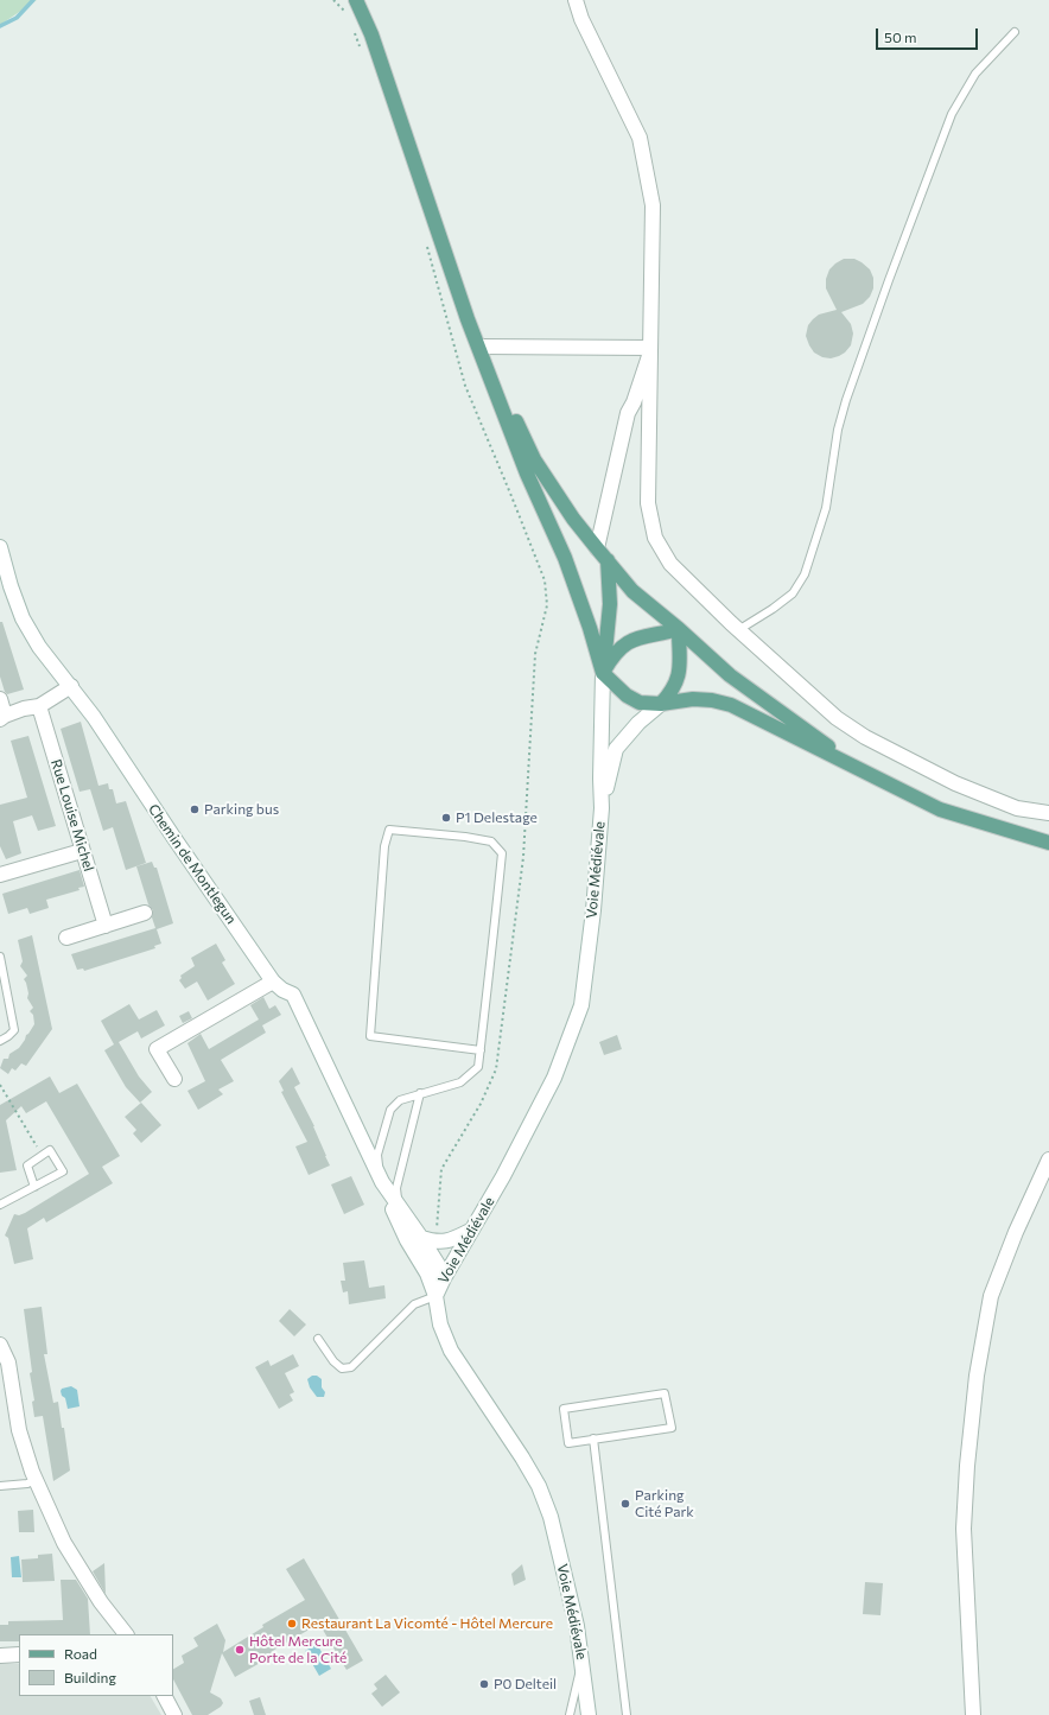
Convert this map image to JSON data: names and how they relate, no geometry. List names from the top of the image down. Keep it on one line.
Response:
{"streets":{"street":["Rue Louise Michel","Chemin de Montlegun","Voie Médiévale"]},"crossings":[["Chemin de Montlegun","Voie Médiévale"]],"places":["Parking bus","P1 Delestage","Parking Cité Park","Restaurant La Vicomté - Hôtel Mercure","Hôtel Mercure Porte de la Cité","P0 Delteil"],"legend":["Road","Building"],"scale_bar":"50 m"}
